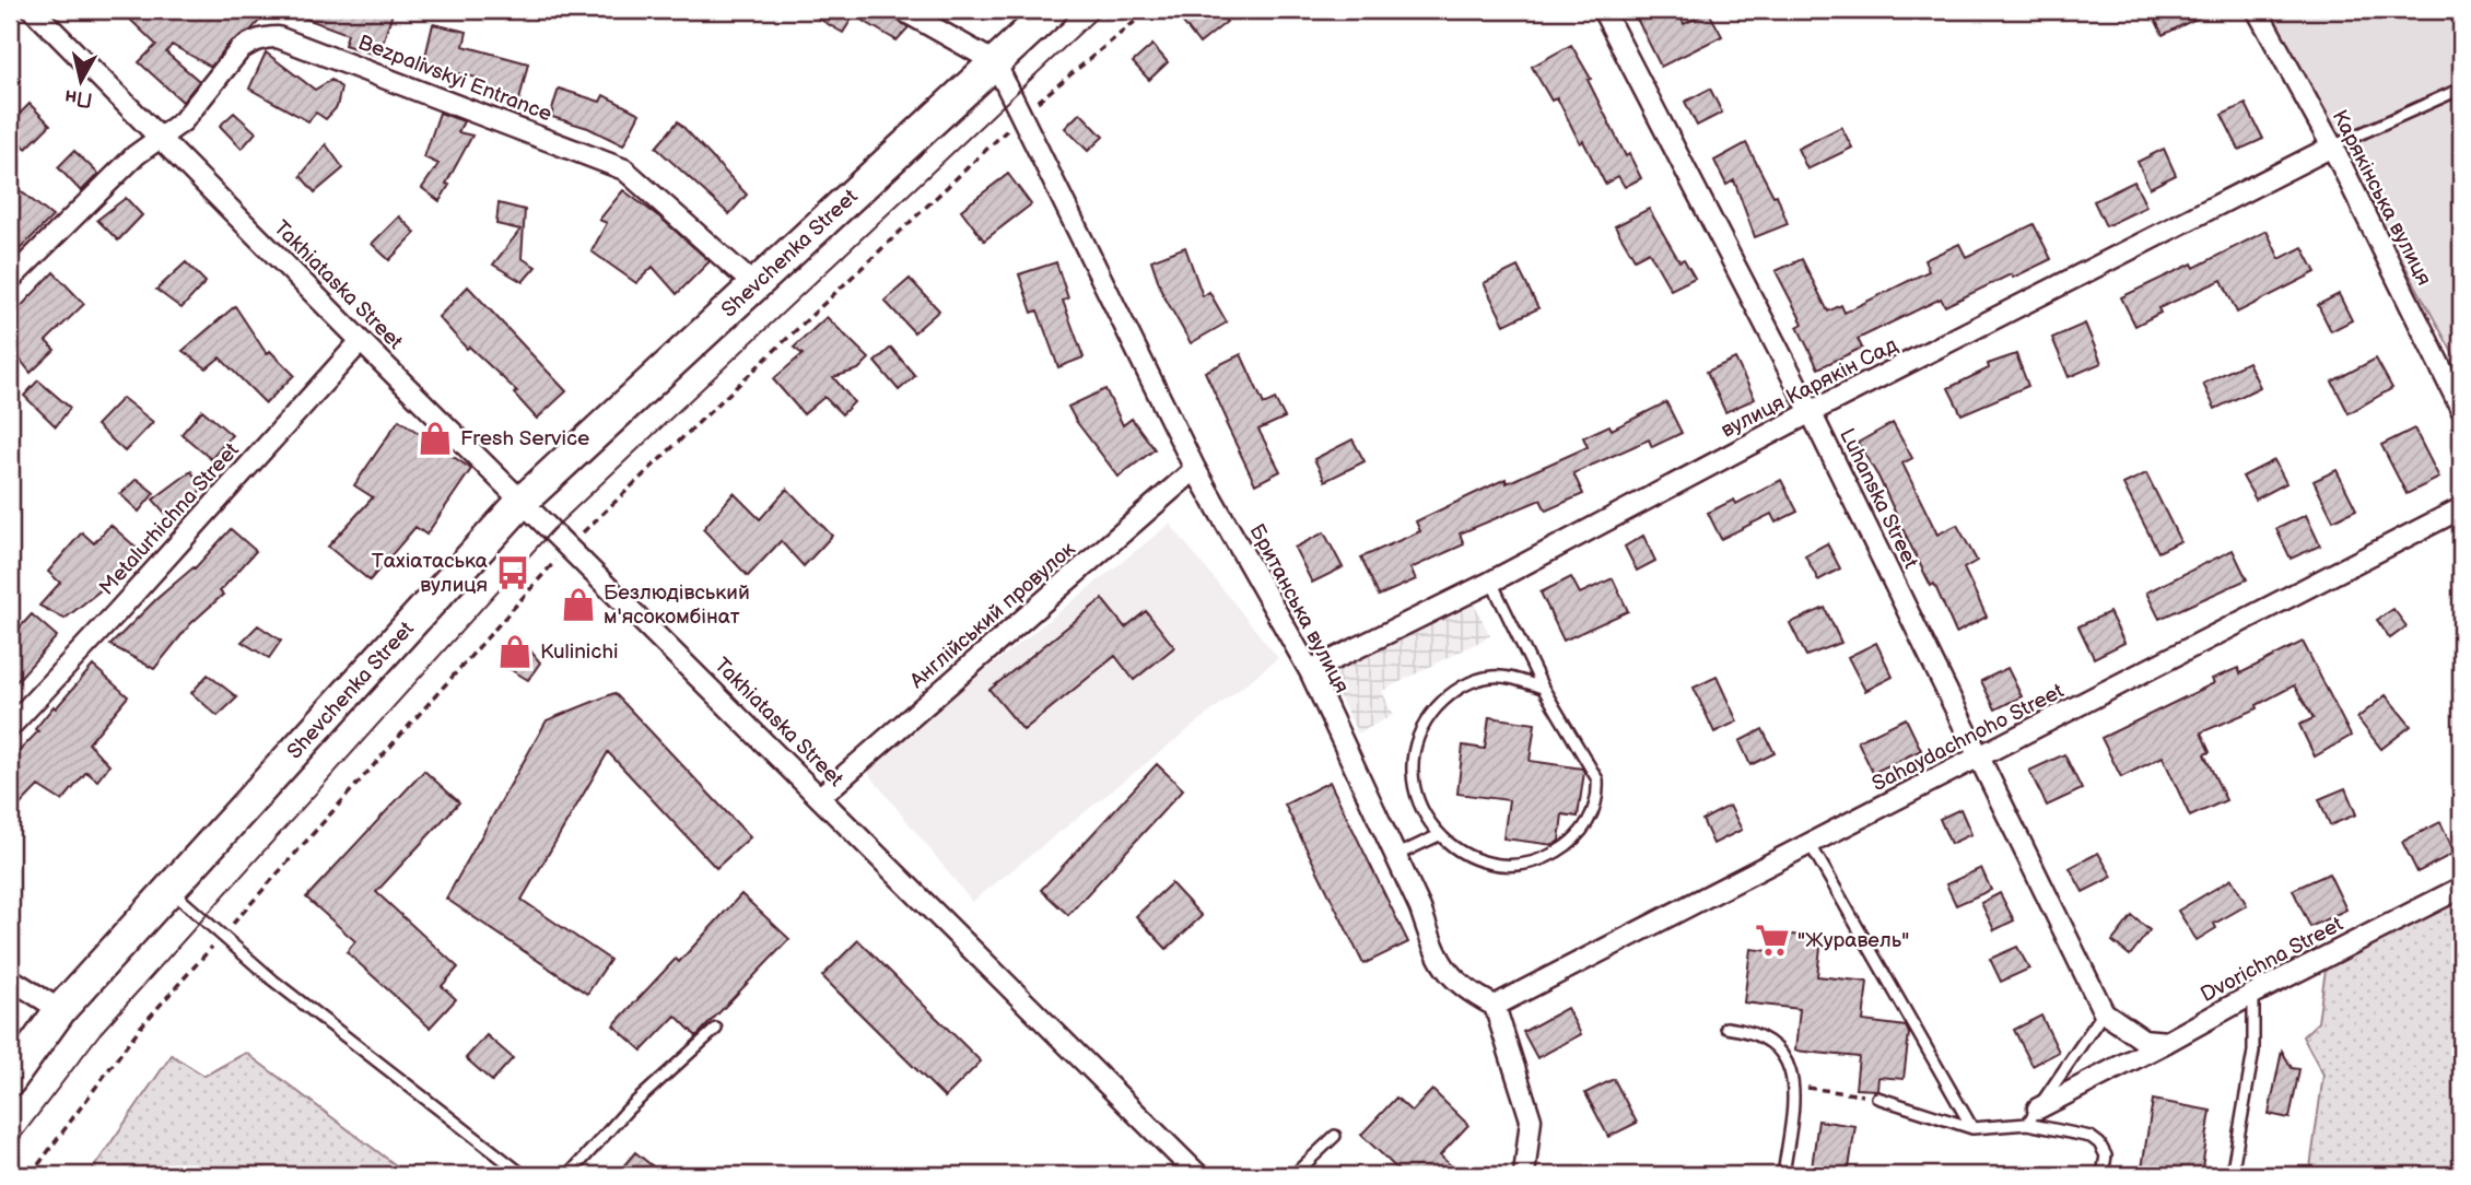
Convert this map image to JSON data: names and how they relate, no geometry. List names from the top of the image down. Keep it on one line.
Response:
{"streets":{"main road":["Shevchenka Street"],"street":["Bezpalivskyi Entrance","Карякінська вулиця","Takhiataska Street","вулиця Карякін Сад","Luhanska Street","Metalurhichna Street","Британська вулиця","Англійський провулок","Sahaydachnoho Street","Dvorichna Street"]},"crossings":[["Bezpalivskyi Entrance","Shevchenka Street"],["Bezpalivskyi Entrance","Takhiataska Street"],["Карякінська вулиця","вулиця Карякін Сад"],["Shevchenka Street","Takhiataska Street"],["Shevchenka Street","Британська вулиця"],["Takhiataska Street","Metalurhichna Street"],["Takhiataska Street","Англійський провулок"],["вулиця Карякін Сад","Luhanska Street"],["вулиця Карякін Сад","Британська вулиця"],["Luhanska Street","Sahaydachnoho Street"],["Британська вулиця","Англійський провулок"],["Британська вулиця","Sahaydachnoho Street"]],"places":{"shop":["Fresh Service","Безлюдівський м'ясокомбінат","Kulinichi"],"bus stop":["Тахіатаська вулиця"],"supermarket":["\"Журавель\""]},"north":"bottom"}
